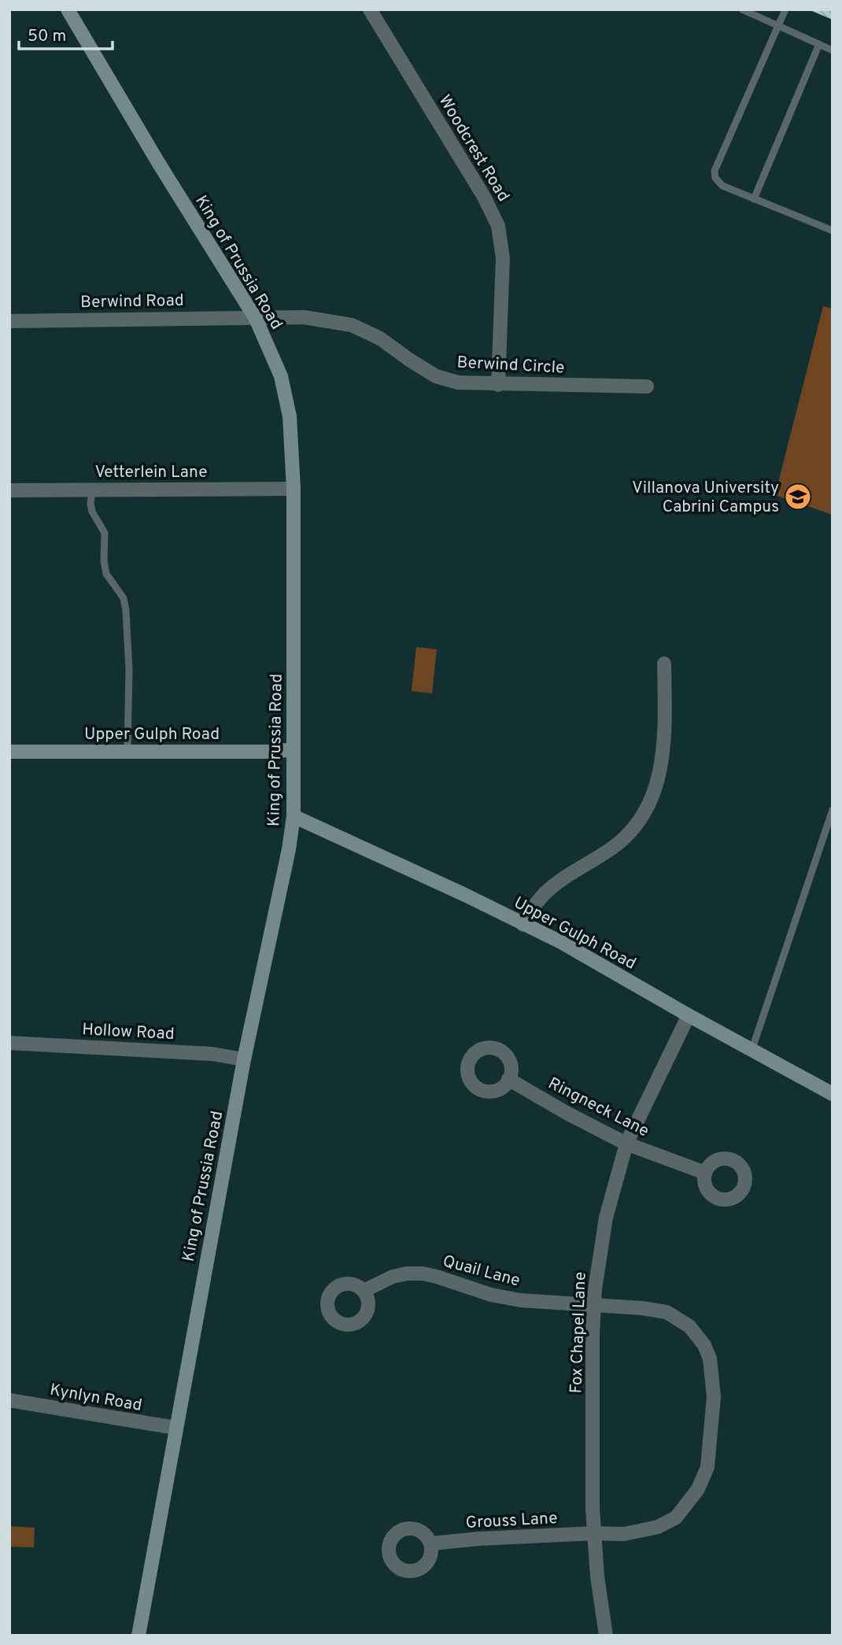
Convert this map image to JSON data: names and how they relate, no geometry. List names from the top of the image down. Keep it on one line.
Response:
{"streets":{"street":["Woodcrest Road","King of Prussia Road","Berwind Road","Berwind Circle","Vetterlein Lane","Upper Gulph Road","Hollow Road","Ringneck Lane","Quail Lane","Fox Chapel Lane","Kynlyn Road","Grouss Lane"]},"crossings":[["Woodcrest Road","Berwind Circle"],["King of Prussia Road","Berwind Road"],["King of Prussia Road","Berwind Circle"],["King of Prussia Road","Vetterlein Lane"],["King of Prussia Road","Upper Gulph Road"],["King of Prussia Road","Hollow Road"],["King of Prussia Road","Kynlyn Road"],["Berwind Road","Berwind Circle"],["Upper Gulph Road","Fox Chapel Lane"],["Ringneck Lane","Fox Chapel Lane"],["Quail Lane","Fox Chapel Lane"],["Quail Lane","Grouss Lane"],["Fox Chapel Lane","Grouss Lane"]],"places":{"school or university":["Villanova University Cabrini Campus"]},"scale_bar":"50 m"}
